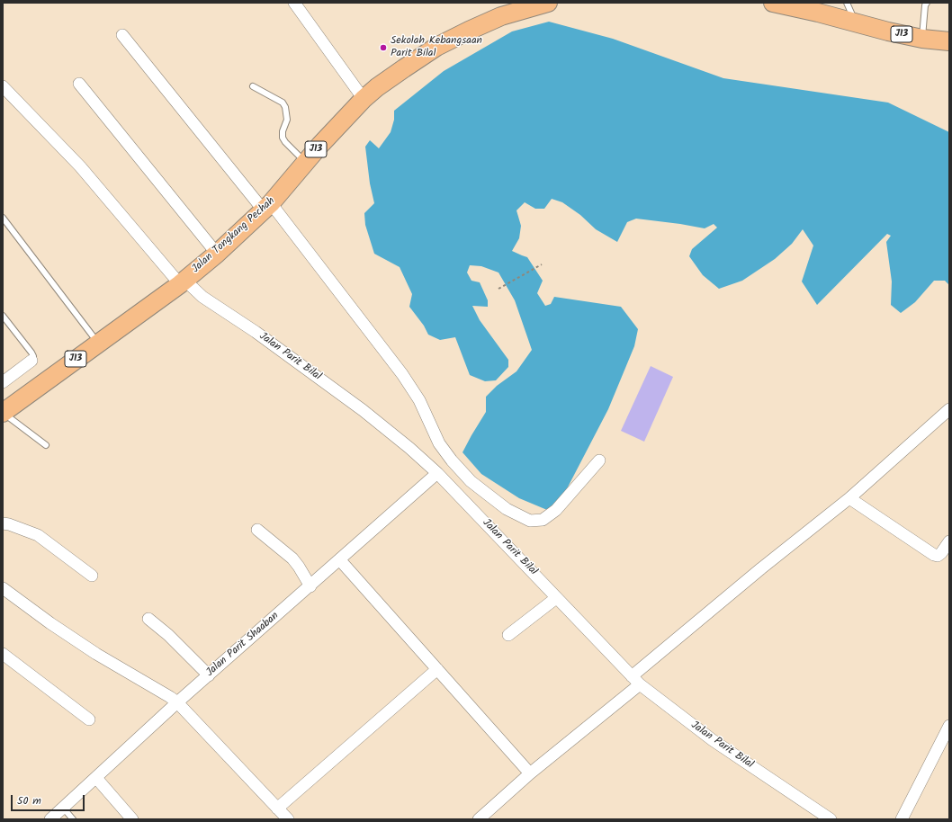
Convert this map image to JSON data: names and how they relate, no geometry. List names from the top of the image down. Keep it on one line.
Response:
{"streets":{"main road":["J13","Jalan Tongkang Pechah"],"street":["Jalan Parit Bilal","Jalan Parit Shaaban"]},"crossings":[["Jalan Tongkang Pechah","Jalan Parit Bilal"],["Jalan Parit Bilal","Jalan Parit Shaaban"]],"places":["Sekolah Kebangsaan Parit Bilal"],"scale_bar":"50 m"}
